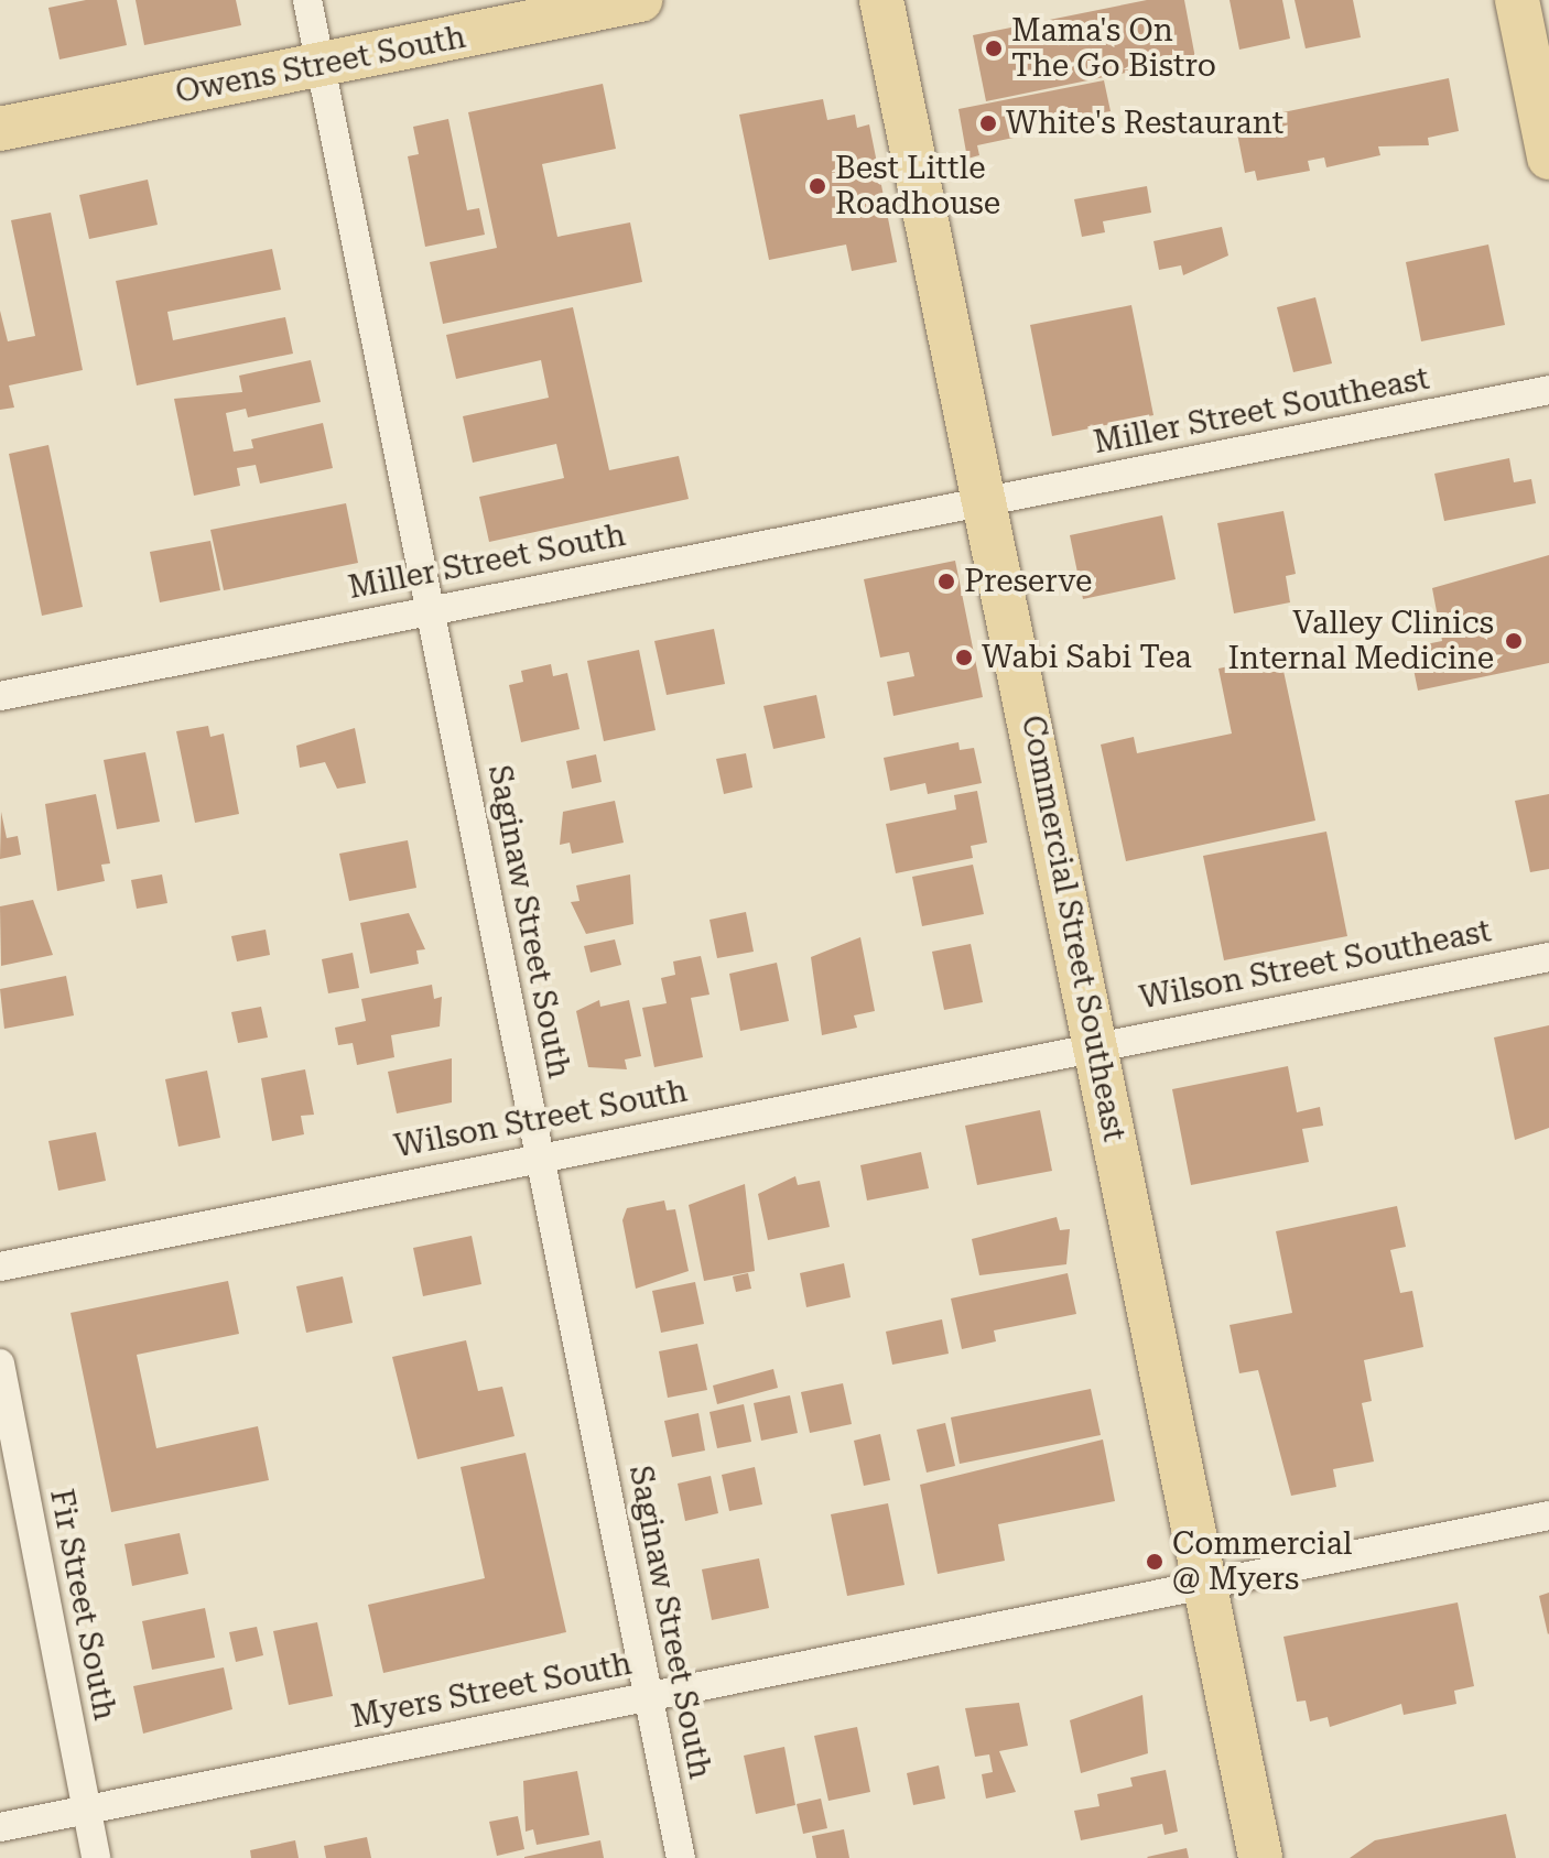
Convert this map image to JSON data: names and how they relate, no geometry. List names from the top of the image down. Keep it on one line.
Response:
{"streets":{"main road":["Owens Street South","Commercial Street Southeast"],"street":["Miller Street Southeast","Miller Street South","Saginaw Street South","Wilson Street Southeast","Wilson Street South","Fir Street South","Myers Street South"]},"crossings":[["Owens Street South","Saginaw Street South"],["Miller Street Southeast","Miller Street South"],["Miller Street Southeast","Commercial Street Southeast"],["Miller Street South","Saginaw Street South"],["Miller Street South","Commercial Street Southeast"],["Saginaw Street South","Wilson Street South"],["Saginaw Street South","Myers Street South"],["Commercial Street Southeast","Wilson Street Southeast"],["Commercial Street Southeast","Wilson Street South"],["Commercial Street Southeast","Myers Street South"],["Wilson Street Southeast","Wilson Street South"],["Fir Street South","Myers Street South"]],"places":["Mama's On The Go Bistro","White's Restaurant","Best Little Roadhouse","Preserve","Valley Clinics Internal Medicine","Wabi Sabi Tea","Commercial @ Myers"]}
